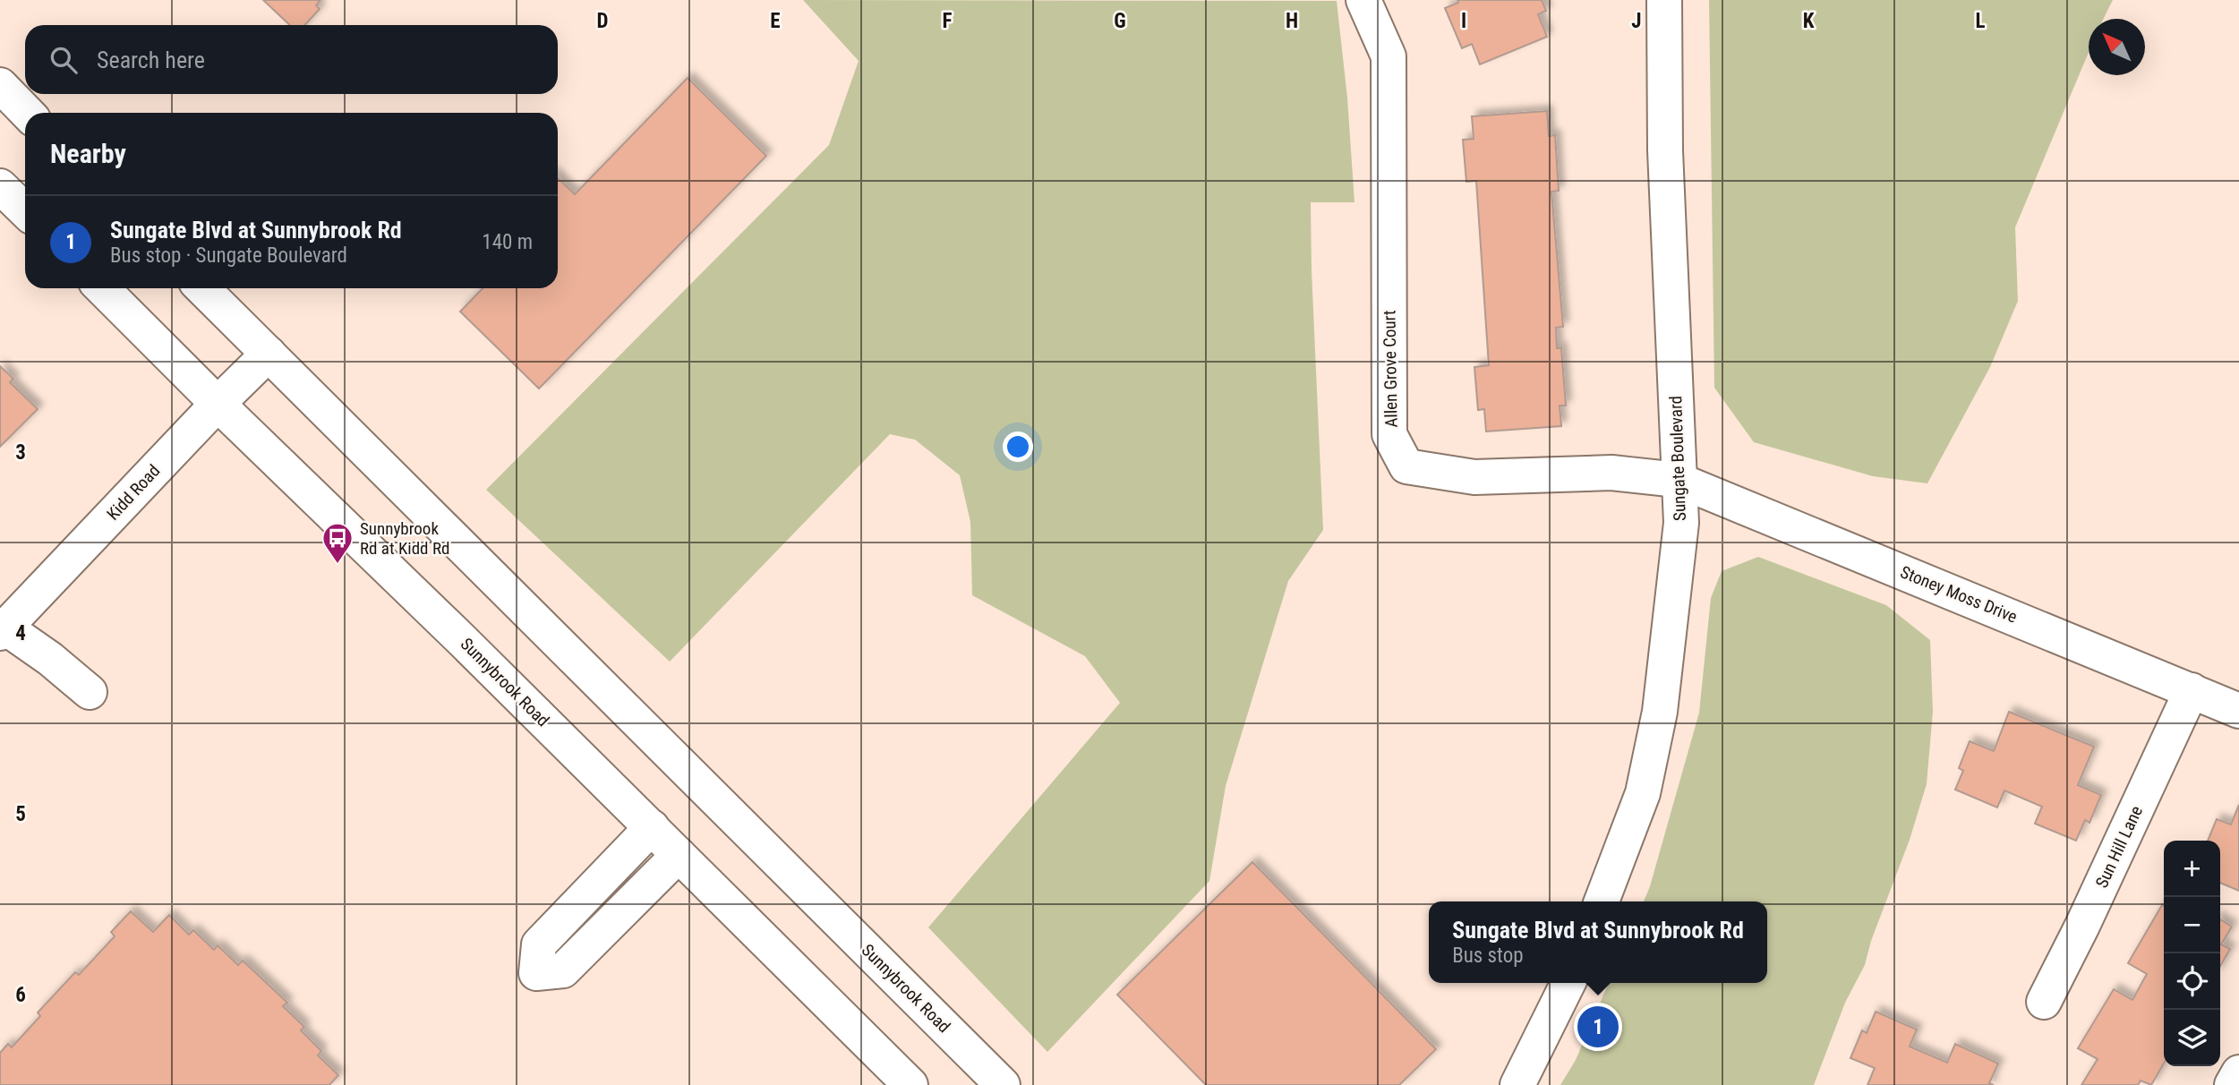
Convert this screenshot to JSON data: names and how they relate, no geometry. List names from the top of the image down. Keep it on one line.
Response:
{"streets":{"street":["Allen Grove Court","Sungate Boulevard","Kidd Road","Stoney Moss Drive","Sunnybrook Road","Sun Hill Lane"]},"crossings":[["Allen Grove Court","Sungate Boulevard"],["Allen Grove Court","Stoney Moss Drive"],["Sungate Boulevard","Stoney Moss Drive"],["Kidd Road","Sunnybrook Road"],["Stoney Moss Drive","Sun Hill Lane"]],"places":{"bus stop":["Sunnybrook Rd at Kidd Rd"]},"north":"top left","page":{"search":"Search here","heading":"Nearby","list":[{"mark":"1","name":"Sungate Blvd at Sunnybrook Rd","note":"Bus stop · Sungate Boulevard","value":"140 m"}],"map_buttons":["+","−"],"popup":["Sungate Blvd at Sunnybrook Rd","Bus stop"],"pins":"1"},"grid":{"columns":["D","E","F","G","H","I","J","K","L"],"rows":["3","4","5","6"]}}
